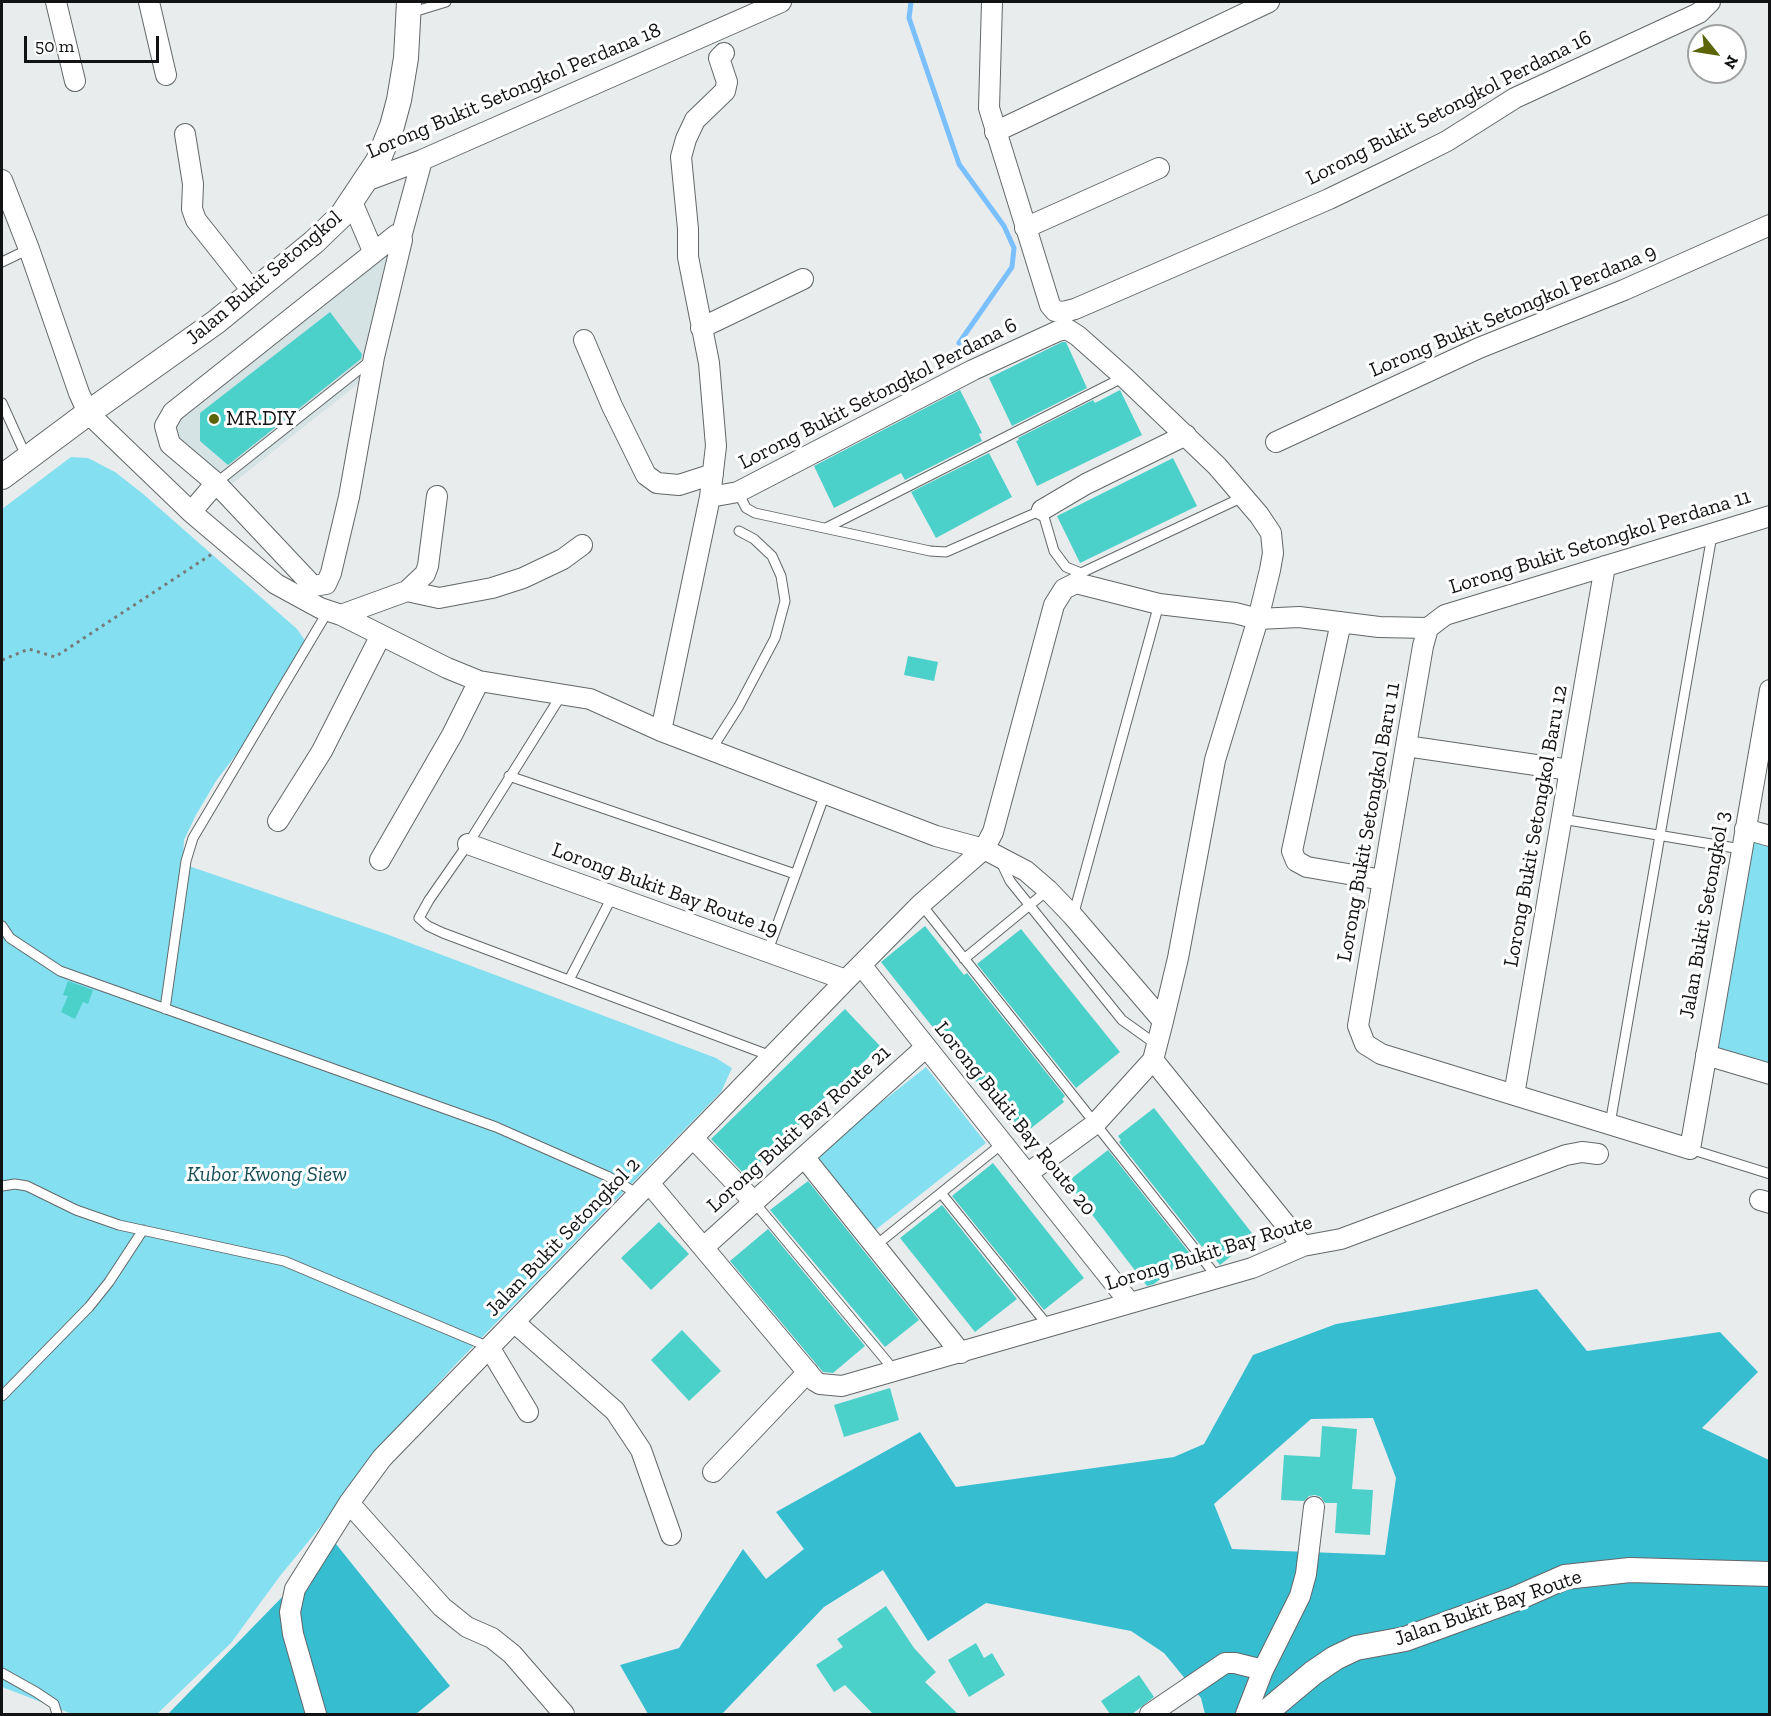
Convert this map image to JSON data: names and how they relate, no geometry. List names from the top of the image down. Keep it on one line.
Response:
{"streets":{"street":["Lorong Bukit Setongkol Perdana 18","Lorong Bukit Setongkol Perdana 16","Jalan Bukit Setongkol","Lorong Bukit Setongkol Perdana 9","Lorong Bukit Setongkol Perdana 6","Lorong Bukit Setongkol Perdana 11","Lorong Bukit Setongkol Baru 11","Lorong Bukit Setongkol Baru 12","Lorong Bukit Bay Route 19","Jalan Bukit Setongkol 3","Lorong Bukit Bay Route 20","Lorong Bukit Bay Route 21","Jalan Bukit Setongkol 2","Lorong Bukit Bay Route","Jalan Bukit Bay Route"]},"crossings":[["Lorong Bukit Setongkol Perdana 18","Jalan Bukit Setongkol"],["Lorong Bukit Setongkol Perdana 11","Lorong Bukit Setongkol Baru 11"],["Lorong Bukit Setongkol Perdana 11","Lorong Bukit Setongkol Baru 12"],["Lorong Bukit Setongkol Baru 11","Lorong Bukit Setongkol Baru 12"],["Lorong Bukit Bay Route 19","Jalan Bukit Setongkol 2"],["Lorong Bukit Bay Route 20","Lorong Bukit Bay Route 21"],["Lorong Bukit Bay Route 20","Jalan Bukit Setongkol 2"],["Lorong Bukit Bay Route 20","Lorong Bukit Bay Route"]],"parks":["Kubor Kwong Siew"],"places":["MR.DIY"],"scale_bar":"50 m","north":"bottom right"}
